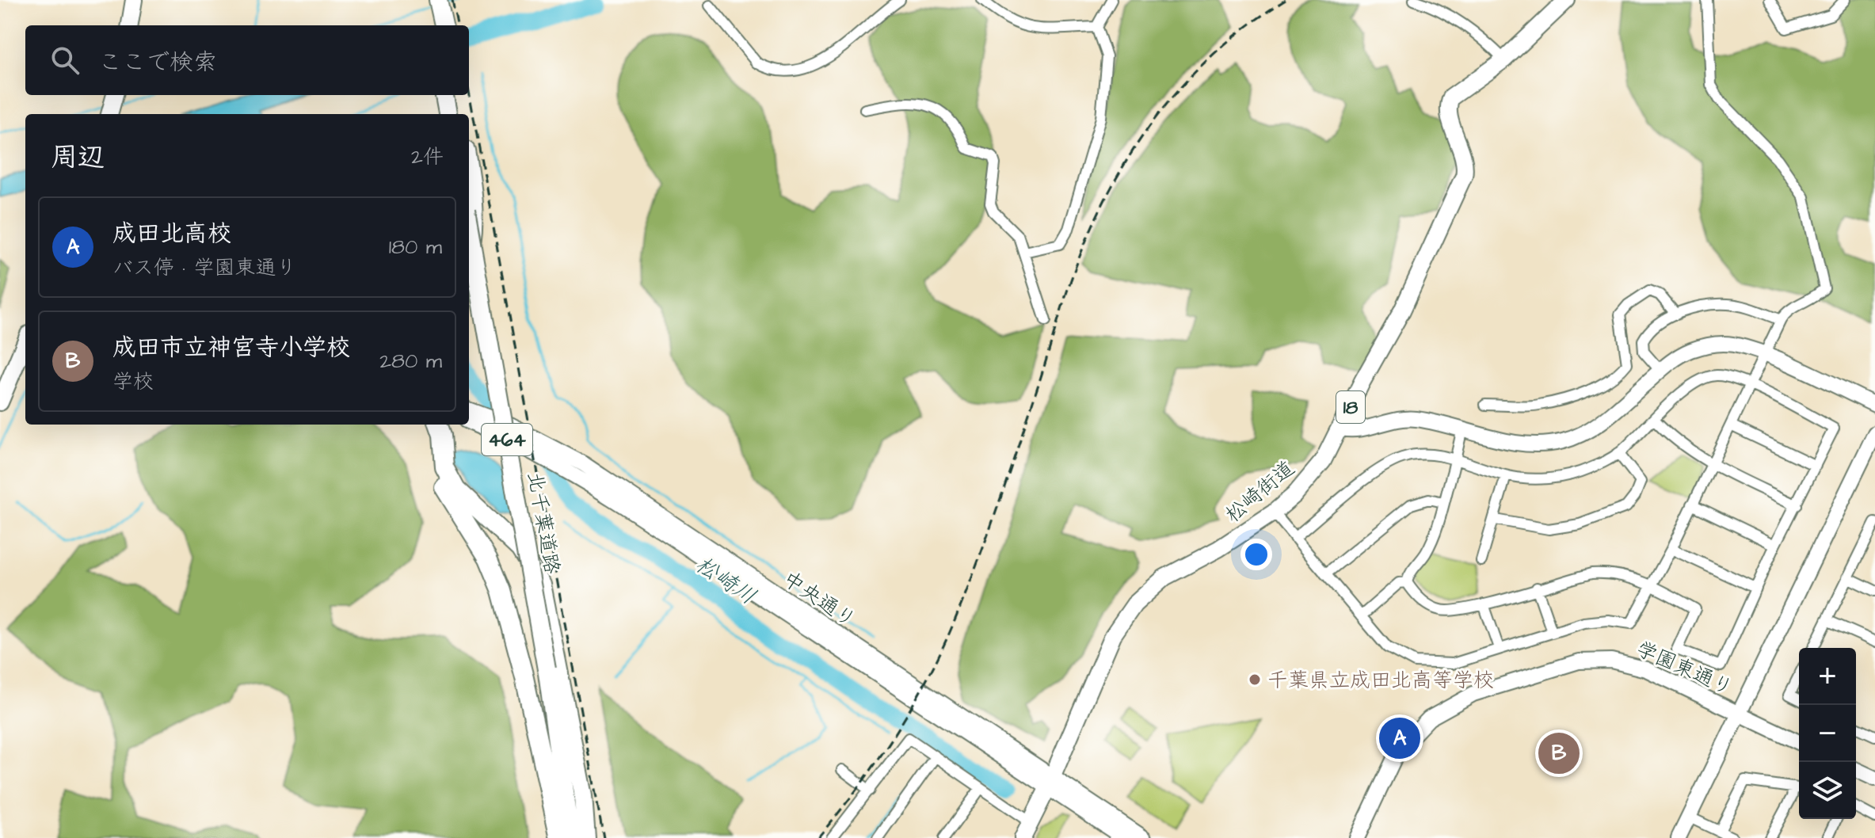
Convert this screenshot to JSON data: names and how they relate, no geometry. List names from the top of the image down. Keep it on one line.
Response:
{"streets":{"highway":["464","北千葉道路"],"main road":["18","松崎街道"],"street":["中央通り","学園東通り"]},"crossings":[["松崎街道","中央通り"]],"water":["松崎川"],"places":["千葉県立成田北高等学校"],"page":{"search":"ここで検索","heading":["周辺","2件"],"list":[{"mark":"A","name":"成田北高校","note":"バス停 · 学園東通り","value":"180 m"},{"mark":"B","name":"成田市立神宮寺小学校","note":"学校","value":"280 m"}],"map_buttons":["+","−"],"pins":["A","B"]}}
